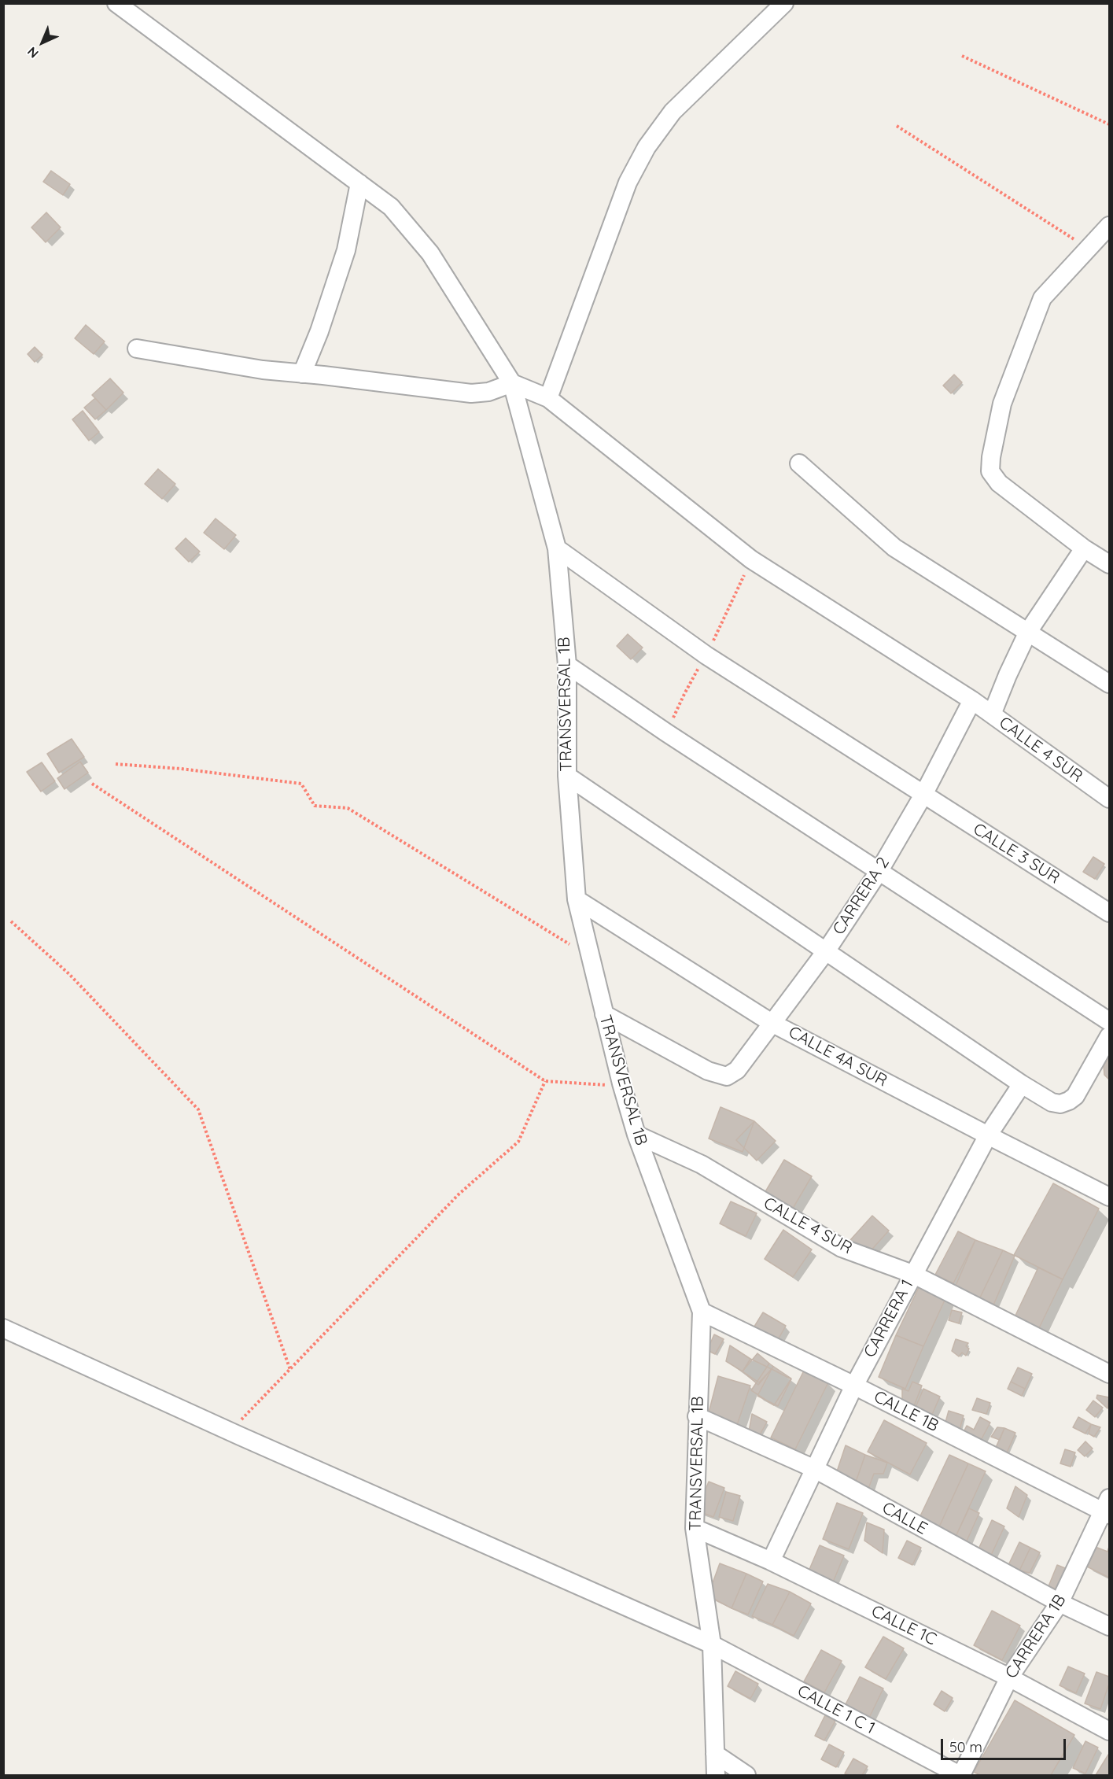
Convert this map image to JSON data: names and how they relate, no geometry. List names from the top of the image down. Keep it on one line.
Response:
{"streets":{"street":["TRANSVERSAL 1B","CALLE 4 SUR","CALLE 3 SUR","CARRERA 2","CALLE 4A SUR","CARRERA 1","CALLE 1B","CALLE","CALLE 1C","CARRERA 1B","CALLE 1 C 1"]},"crossings":[["TRANSVERSAL 1B","CALLE 4 SUR"],["TRANSVERSAL 1B","CALLE 3 SUR"],["TRANSVERSAL 1B","CARRERA 2"],["TRANSVERSAL 1B","CALLE 4A SUR"],["TRANSVERSAL 1B","CALLE 1B"],["TRANSVERSAL 1B","CALLE"],["TRANSVERSAL 1B","CALLE 1C"],["TRANSVERSAL 1B","CALLE 1 C 1"],["CALLE 4 SUR","CARRERA 2"],["CALLE 4 SUR","CARRERA 1"],["CALLE 3 SUR","CARRERA 2"],["CARRERA 2","CALLE 4A SUR"],["CALLE 4A SUR","CARRERA 1"],["CARRERA 1","CALLE 1B"],["CARRERA 1","CALLE"],["CARRERA 1","CALLE 1C"],["CALLE 1B","CARRERA 1B"],["CALLE","CARRERA 1B"],["CALLE 1C","CARRERA 1B"],["CARRERA 1B","CALLE 1 C 1"]],"scale_bar":"50 m","north":"bottom left"}
